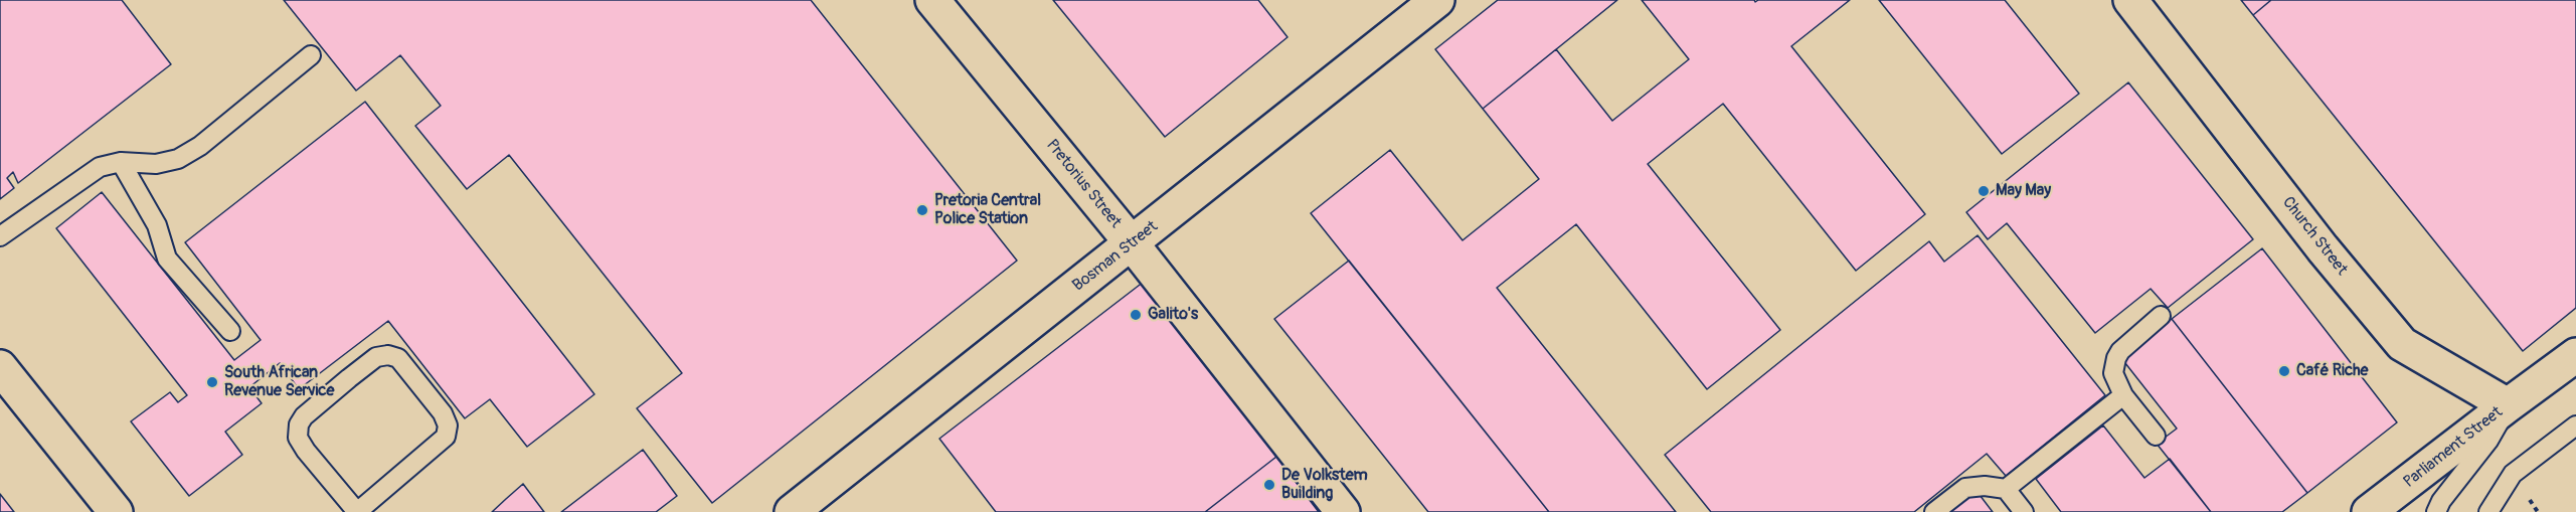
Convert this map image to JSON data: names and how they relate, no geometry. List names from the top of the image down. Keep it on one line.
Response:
{"streets":{"street":["Pretorius Street","Church Street","Bosman Street","Parliament Street"]},"crossings":[["Pretorius Street","Bosman Street"],["Church Street","Parliament Street"]],"places":["May May","Pretoria Central Police Station","Galito's","Café Riche","South African Revenue Service","De Volkstem Building"]}
